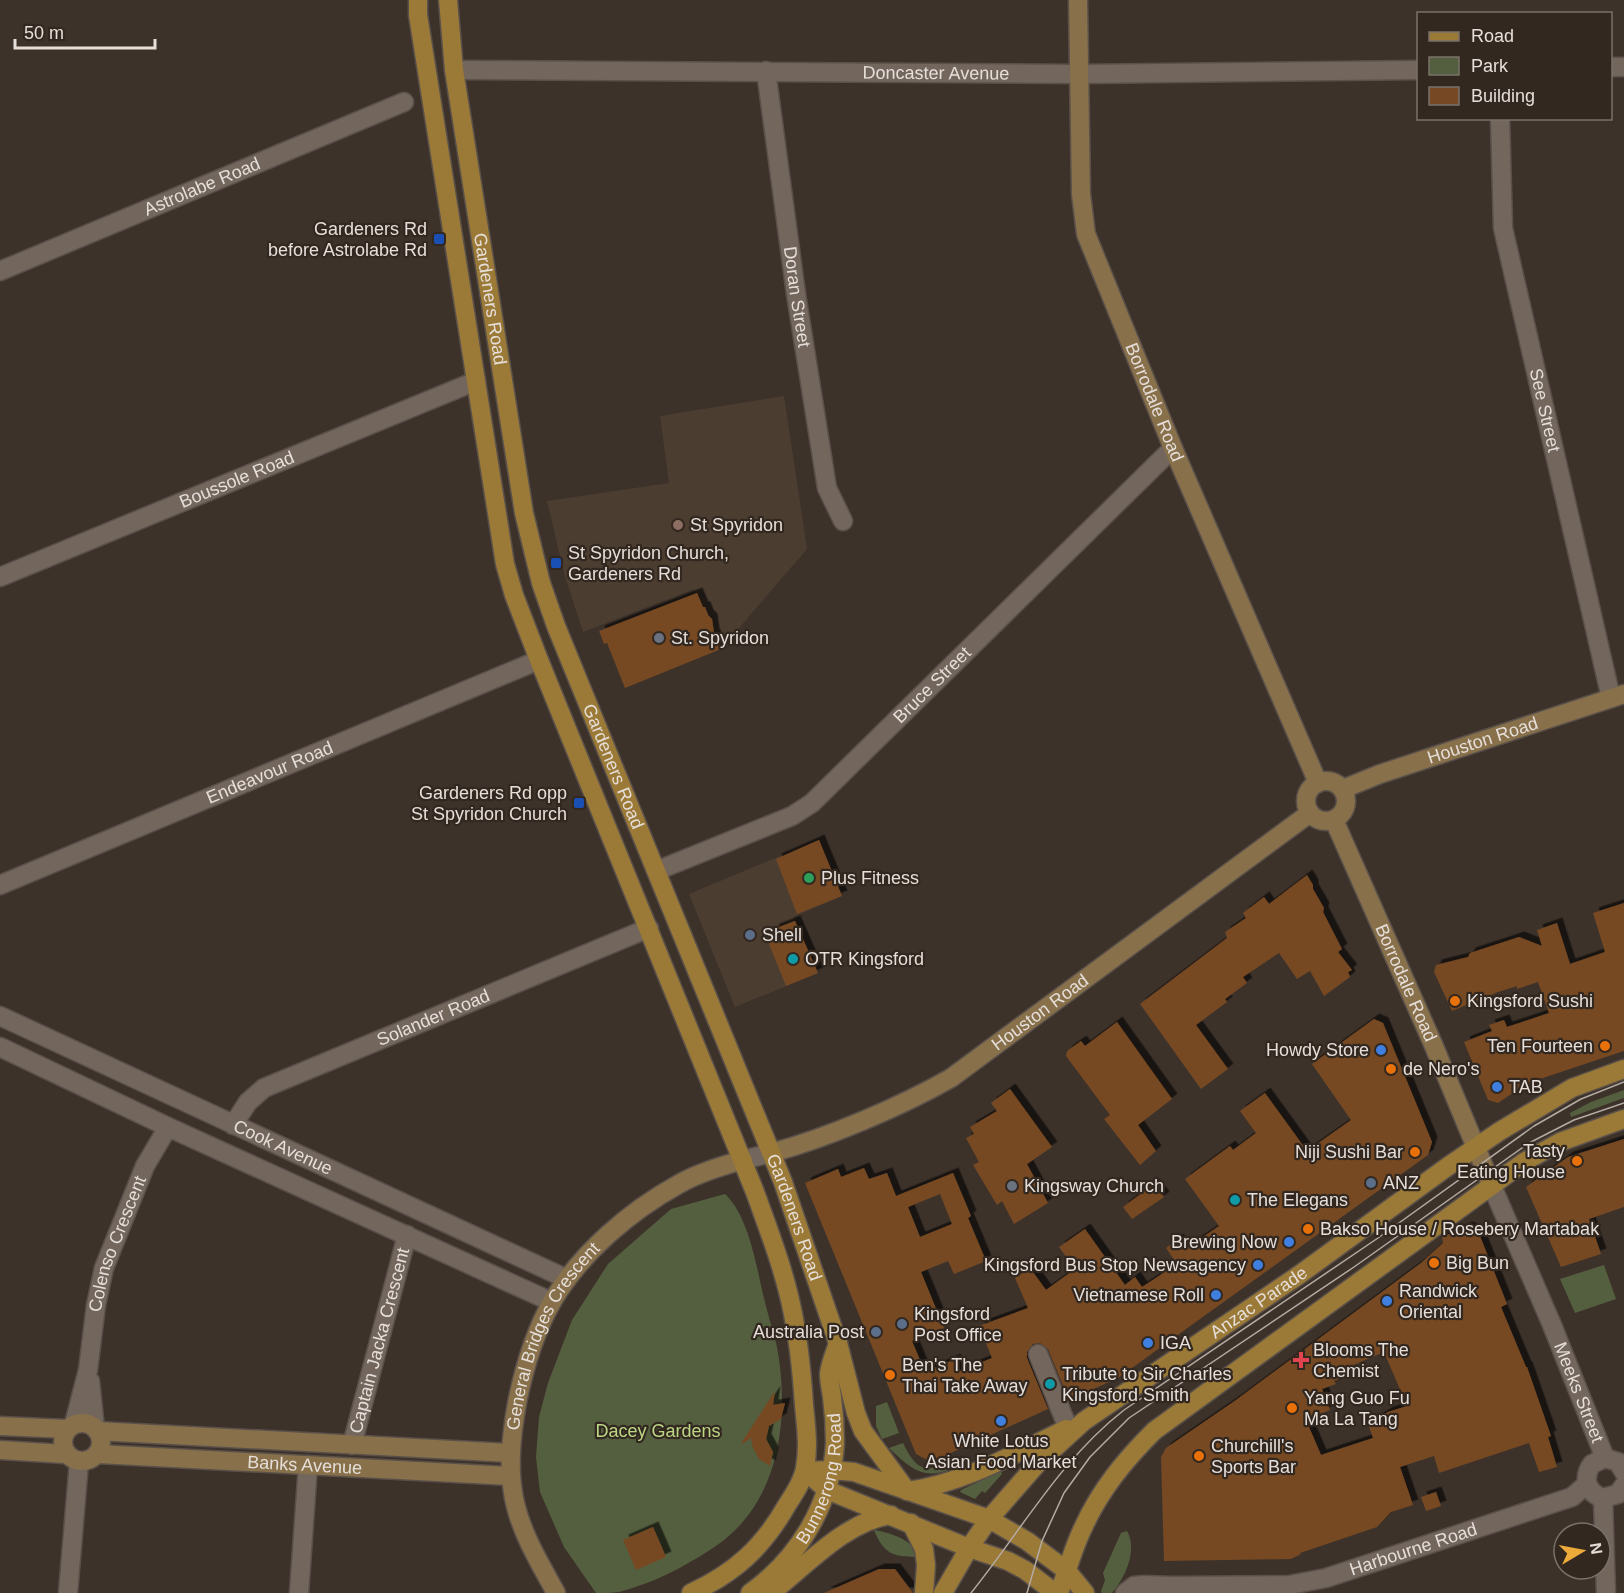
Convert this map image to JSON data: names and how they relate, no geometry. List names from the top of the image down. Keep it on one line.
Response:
{"streets":{"main road":["Gardeners Road","Anzac Parade","Bunnerong Road"],"street":["Doncaster Avenue","Astrolabe Road","Doran Street","Borrodale Road","See Street","Boussole Road","Bruce Street","Houston Road","Endeavour Road","Solander Road","Cook Avenue","Colenso Crescent","Captain Jacka Crescent","General Bridges Crescent","Meeks Street","Banks Avenue","Harbourne Road"]},"crossings":[["Doncaster Avenue","Doran Street"],["Doncaster Avenue","Gardeners Road"],["Doncaster Avenue","Borrodale Road"],["Gardeners Road","Boussole Road"],["Gardeners Road","Bruce Street"],["Gardeners Road","Houston Road"],["Gardeners Road","Endeavour Road"],["Gardeners Road","Solander Road"],["Gardeners Road","General Bridges Crescent"],["Gardeners Road","Bunnerong Road"],["Borrodale Road","Bruce Street"],["Borrodale Road","Houston Road"],["Borrodale Road","Anzac Parade"],["Borrodale Road","Meeks Street"],["See Street","Houston Road"],["Houston Road","General Bridges Crescent"],["Solander Road","Cook Avenue"],["Cook Avenue","Colenso Crescent"],["Cook Avenue","Captain Jacka Crescent"],["Cook Avenue","General Bridges Crescent"],["Colenso Crescent","Banks Avenue"],["Captain Jacka Crescent","Banks Avenue"],["General Bridges Crescent","Banks Avenue"]],"parks":["Dacey Gardens"],"places":{"transit":["Gardeners Rd before Astrolabe Rd","St Spyridon Church, Gardeners Rd","Gardeners Rd opp St Spyridon Church"],"other":["St Spyridon","St. Spyridon","Plus Fitness","Shell","OTR Kingsford","Kingsford Sushi","Ten Fourteen","Howdy Store","de Nero's","TAB","Niji Sushi Bar","Tasty Eating House","ANZ","Kingsway Church","The Elegans","Bakso House / Rosebery Martabak","Brewing Now","Big Bun","Kingsford Bus Stop Newsagency","Vietnamese Roll","Randwick Oriental","Kingsford Post Office","Australia Post","IGA","Ben's The Thai Take Away","Tribute to Sir Charles Kingsford Smith","Yang Guo Fu Ma La Tang","White Lotus Asian Food Market","Churchill's Sports Bar"],"health":["Blooms The Chemist"]},"legend":["Road","Park","Building"],"scale_bar":"50 m","north":"right"}
